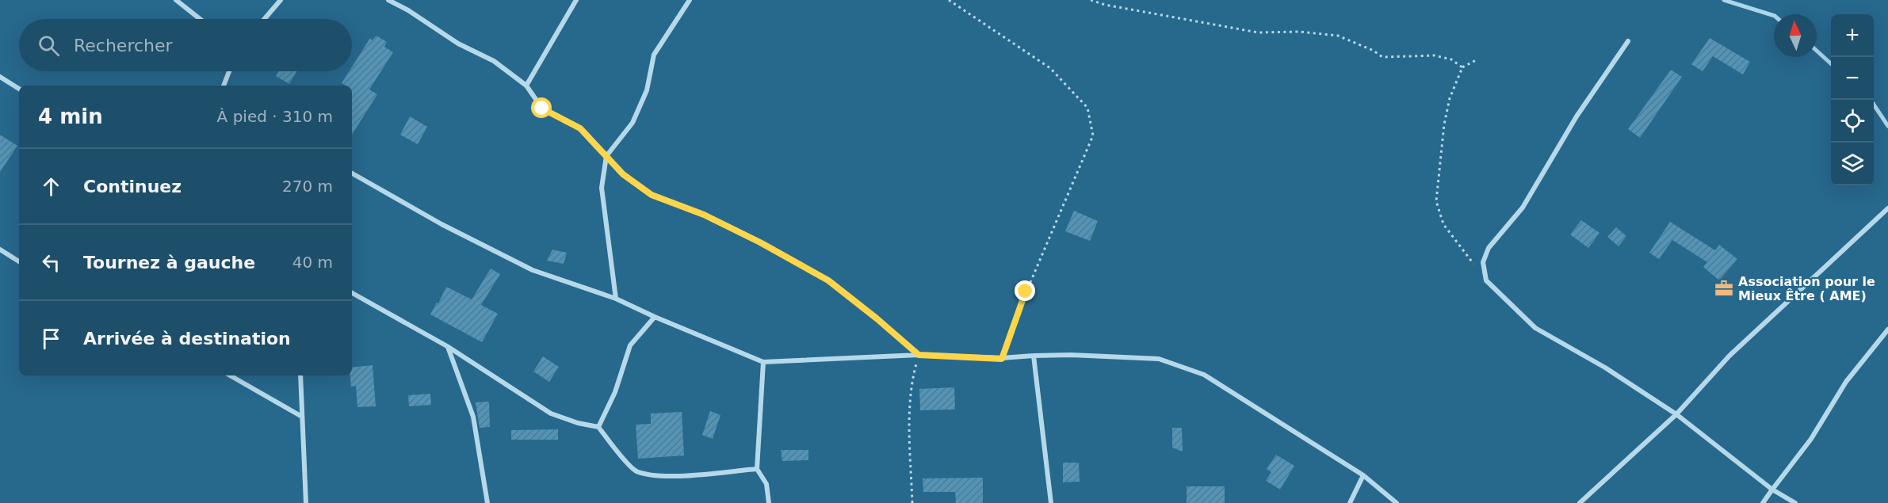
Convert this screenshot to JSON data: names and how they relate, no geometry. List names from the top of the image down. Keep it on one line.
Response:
{"places":{"office":["Association pour le Mieux Être ( AME)"]},"north":"top","page":{"map_buttons":["+","−"],"search":"Rechercher","heading":["4 min","À pied · 310 m"],"list":[["Continuez","270 m"],["Tournez à gauche","40 m"],"Arrivée à destination"]}}
